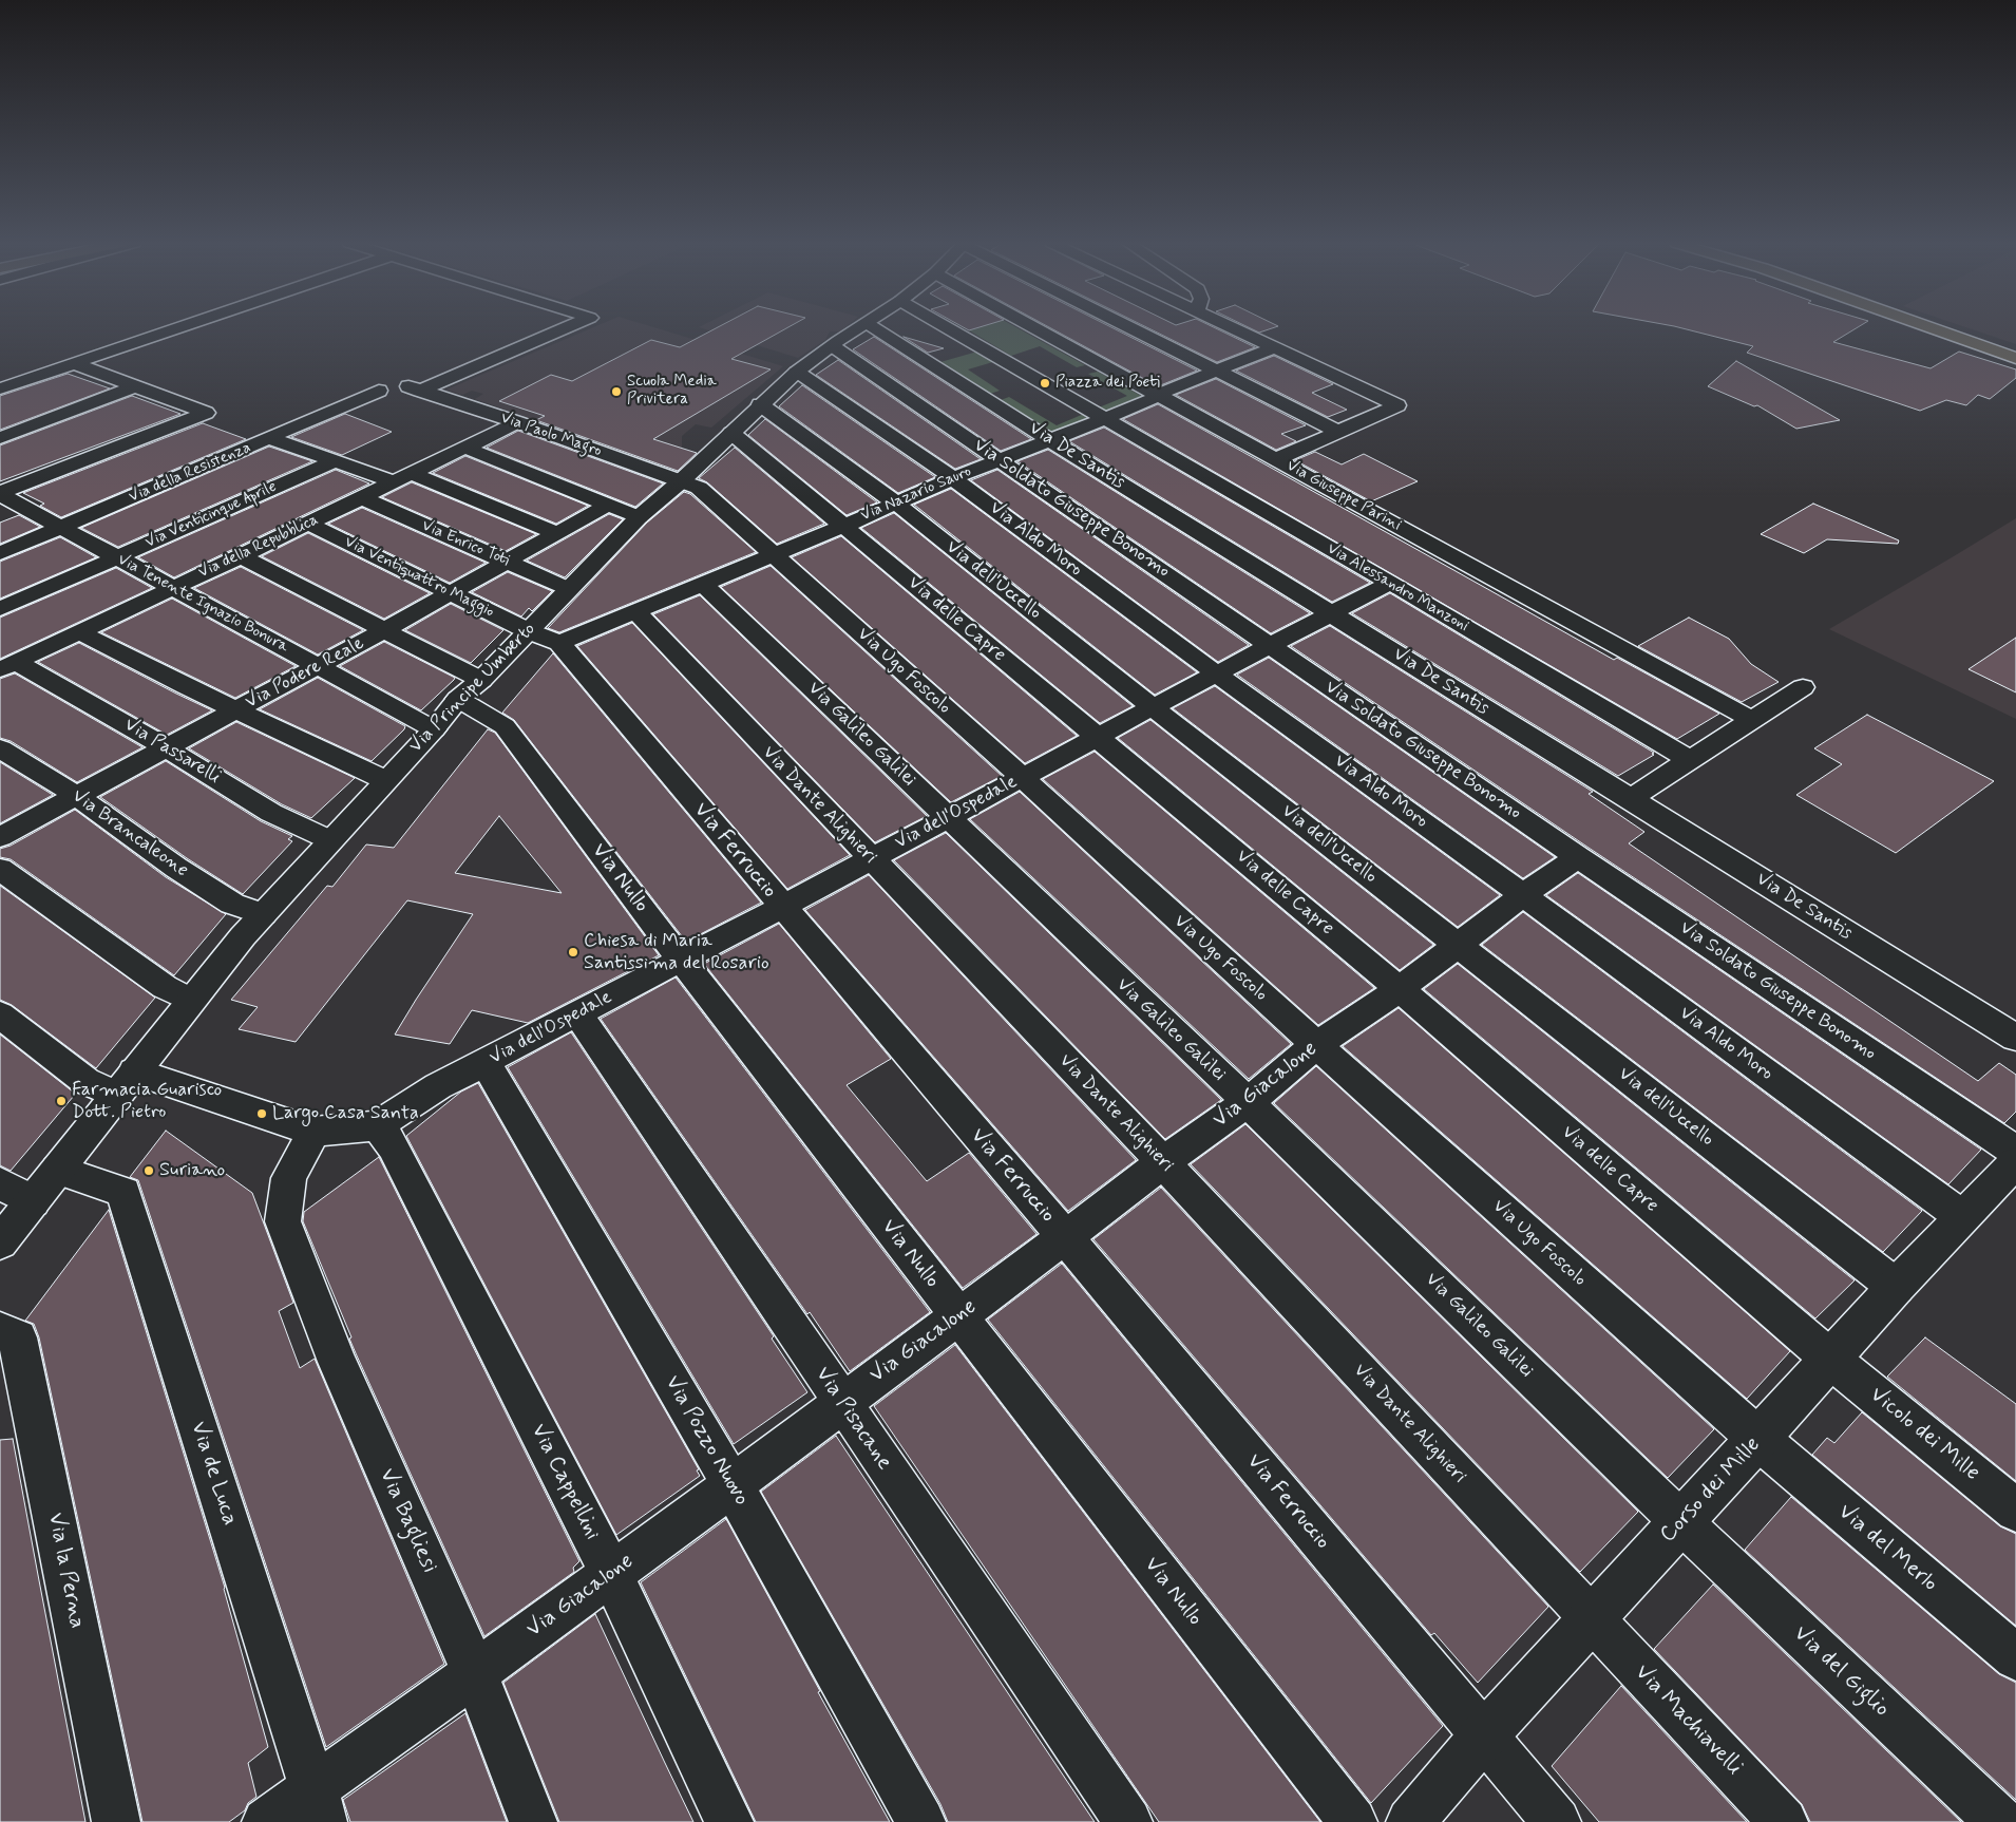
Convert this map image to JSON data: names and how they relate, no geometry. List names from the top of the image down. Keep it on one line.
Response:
{"streets":{"street":["Via Paolo Magro","Via De Santis","Via della Resistenza","Via Nazario Sauro","Via Giuseppe Parini","Via Soldato Giuseppe Bonomo","Via Venticinque Aprile","Via Aldo Moro","Via Enrico Toti","Via della Repubblica","Via Ventiquattro Maggio","Via dell'Uccello","Via Alessandro Manzoni","Via Tenente Ignazio Bonura","Via delle Capre","Via Ugo Foscolo","Via Podere Reale","Via Principe Umberto","Via Galileo Galilei","Via Passarelli","Via Dante Alighieri","Via dell'Ospedale","Via Brancaleone","Via Ferruccio","Via Nullo","Via Giacalone","Via Pisacane","Vicolo dei Mille","Via Pozzo Nuovo","Via de Luca","Via Cappellini","Corso dei Mille","Via Bagliesi","Via del Merlo","Via la Perna","Via del Giglio","Via Machiavelli"]},"crossings":[["Via Paolo Magro","Via della Repubblica"],["Via Paolo Magro","Via Ugo Foscolo"],["Via Paolo Magro","Via Principe Umberto"],["Via De Santis","Via Nazario Sauro"],["Via De Santis","Via dell'Ospedale"],["Via della Resistenza","Via Tenente Ignazio Bonura"],["Via Nazario Sauro","Via Giuseppe Parini"],["Via Nazario Sauro","Via Soldato Giuseppe Bonomo"],["Via Nazario Sauro","Via Aldo Moro"],["Via Nazario Sauro","Via Ventiquattro Maggio"],["Via Nazario Sauro","Via dell'Uccello"],["Via Nazario Sauro","Via Alessandro Manzoni"],["Via Nazario Sauro","Via delle Capre"],["Via Nazario Sauro","Via Ugo Foscolo"],["Via Nazario Sauro","Via Principe Umberto"],["Via Nazario Sauro","Via Galileo Galilei"],["Via Nazario Sauro","Via Dante Alighieri"],["Via Nazario Sauro","Via Ferruccio"],["Via Soldato Giuseppe Bonomo","Via Principe Umberto"],["Via Soldato Giuseppe Bonomo","Via dell'Ospedale"],["Via Soldato Giuseppe Bonomo","Via Giacalone"],["Via Venticinque Aprile","Via Tenente Ignazio Bonura"],["Via Aldo Moro","Via Principe Umberto"],["Via Aldo Moro","Via dell'Ospedale"],["Via Aldo Moro","Via Giacalone"],["Via Aldo Moro","Corso dei Mille"],["Via Enrico Toti","Via della Repubblica"],["Via Enrico Toti","Via Podere Reale"],["Via Enrico Toti","Via Principe Umberto"],["Via della Repubblica","Via Ventiquattro Maggio"],["Via della Repubblica","Via Tenente Ignazio Bonura"],["Via della Repubblica","Via Passarelli"],["Via della Repubblica","Via Nullo"],["Via Ventiquattro Maggio","Via Podere Reale"],["Via Ventiquattro Maggio","Via Principe Umberto"],["Via Ventiquattro Maggio","Via Ferruccio"],["Via dell'Uccello","Via Principe Umberto"],["Via dell'Uccello","Via dell'Ospedale"],["Via dell'Uccello","Via Giacalone"],["Via dell'Uccello","Corso dei Mille"],["Via Alessandro Manzoni","Via dell'Ospedale"],["Via Tenente Ignazio Bonura","Via Podere Reale"],["Via Tenente Ignazio Bonura","Via Principe Umberto"],["Via delle Capre","Via Principe Umberto"],["Via delle Capre","Via dell'Ospedale"],["Via delle Capre","Via Giacalone"],["Via delle Capre","Vicolo dei Mille"],["Via delle Capre","Corso dei Mille"],["Via Ugo Foscolo","Via Principe Umberto"],["Via Ugo Foscolo","Via dell'Ospedale"],["Via Ugo Foscolo","Via Giacalone"],["Via Ugo Foscolo","Corso dei Mille"],["Via Ugo Foscolo","Via del Merlo"],["Via Podere Reale","Via Passarelli"],["Via Podere Reale","Via Brancaleone"],["Via Podere Reale","Via Nullo"],["Via Principe Umberto","Via Passarelli"],["Via Principe Umberto","Via Brancaleone"],["Via Principe Umberto","Via Ferruccio"],["Via Principe Umberto","Via Nullo"],["Via Principe Umberto","Via de Luca"],["Via Galileo Galilei","Via dell'Ospedale"],["Via Galileo Galilei","Via Giacalone"],["Via Galileo Galilei","Corso dei Mille"],["Via Galileo Galilei","Via del Giglio"],["Via Dante Alighieri","Via dell'Ospedale"],["Via Dante Alighieri","Via Giacalone"],["Via Dante Alighieri","Corso dei Mille"],["Via Dante Alighieri","Via Machiavelli"],["Via dell'Ospedale","Via Ferruccio"],["Via dell'Ospedale","Via Nullo"],["Via dell'Ospedale","Via Pisacane"],["Via dell'Ospedale","Via Pozzo Nuovo"],["Via dell'Ospedale","Via Cappellini"],["Via Ferruccio","Via Giacalone"],["Via Ferruccio","Corso dei Mille"],["Via Nullo","Via Giacalone"],["Via Giacalone","Via Pisacane"],["Via Giacalone","Via Pozzo Nuovo"],["Via Giacalone","Via de Luca"],["Via Giacalone","Via Cappellini"],["Via Giacalone","Via Bagliesi"],["Vicolo dei Mille","Corso dei Mille"],["Corso dei Mille","Via del Merlo"],["Corso dei Mille","Via del Giglio"],["Corso dei Mille","Via Machiavelli"]],"places":["Piazza dei Poeti","Scuola Media Privitera","Chiesa di Maria Santissima del Rosario","Farmacia Guarisco Dott. Pietro","Largo Casa Santa","Suriano"]}
